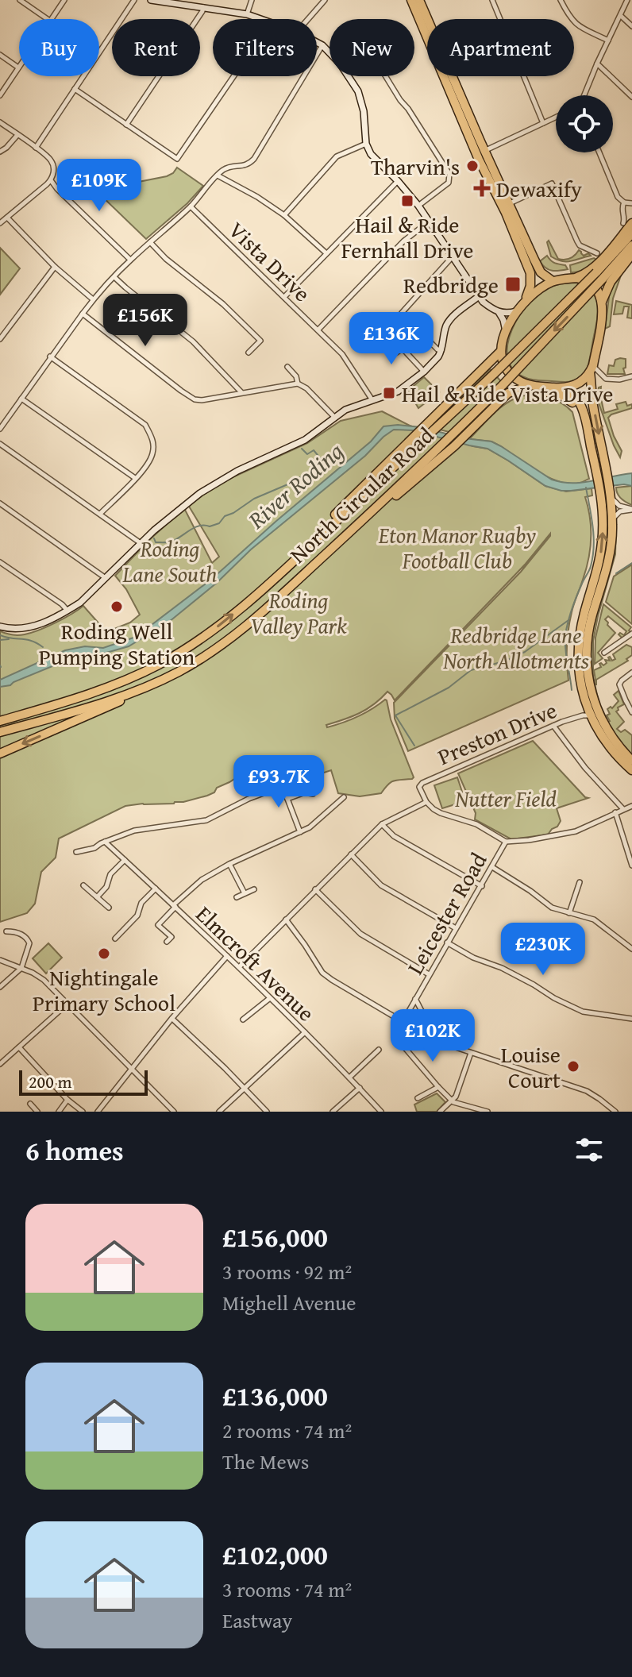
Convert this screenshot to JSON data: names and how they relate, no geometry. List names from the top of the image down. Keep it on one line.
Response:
{"streets":{"highway":["North Circular Road"],"street":["Vista Drive","Preston Drive","Leicester Road","Elmcroft Avenue"]},"water":["River Roding"],"parks":["Eton Manor Rugby Football Club","Roding Lane South","Roding Valley Park","Redbridge Lane North Allotments","Nutter Field"],"places":{"other":["Tharvin's","Roding Well Pumping Station","Nightingale Primary School","Louise Court"],"health":["Dewaxify"],"transit":["Hail & Ride Fernhall Drive","Redbridge","Hail & Ride Vista Drive"]},"scale_bar":"200 m","page":{"chip":["Buy","Rent","Filters","New","Apartment"],"price":["£109K","£156K","£136K","£93.7K","£230K","£102K"],"scale":"200 m","heading":"6 homes","list":[{"name":"£156,000","note":"3 rooms · 92 m² · Mighell Avenue"},{"name":"£136,000","note":"2 rooms · 74 m² · The Mews"},{"name":"£102,000","note":"3 rooms · 74 m² · Eastway"}]}}
